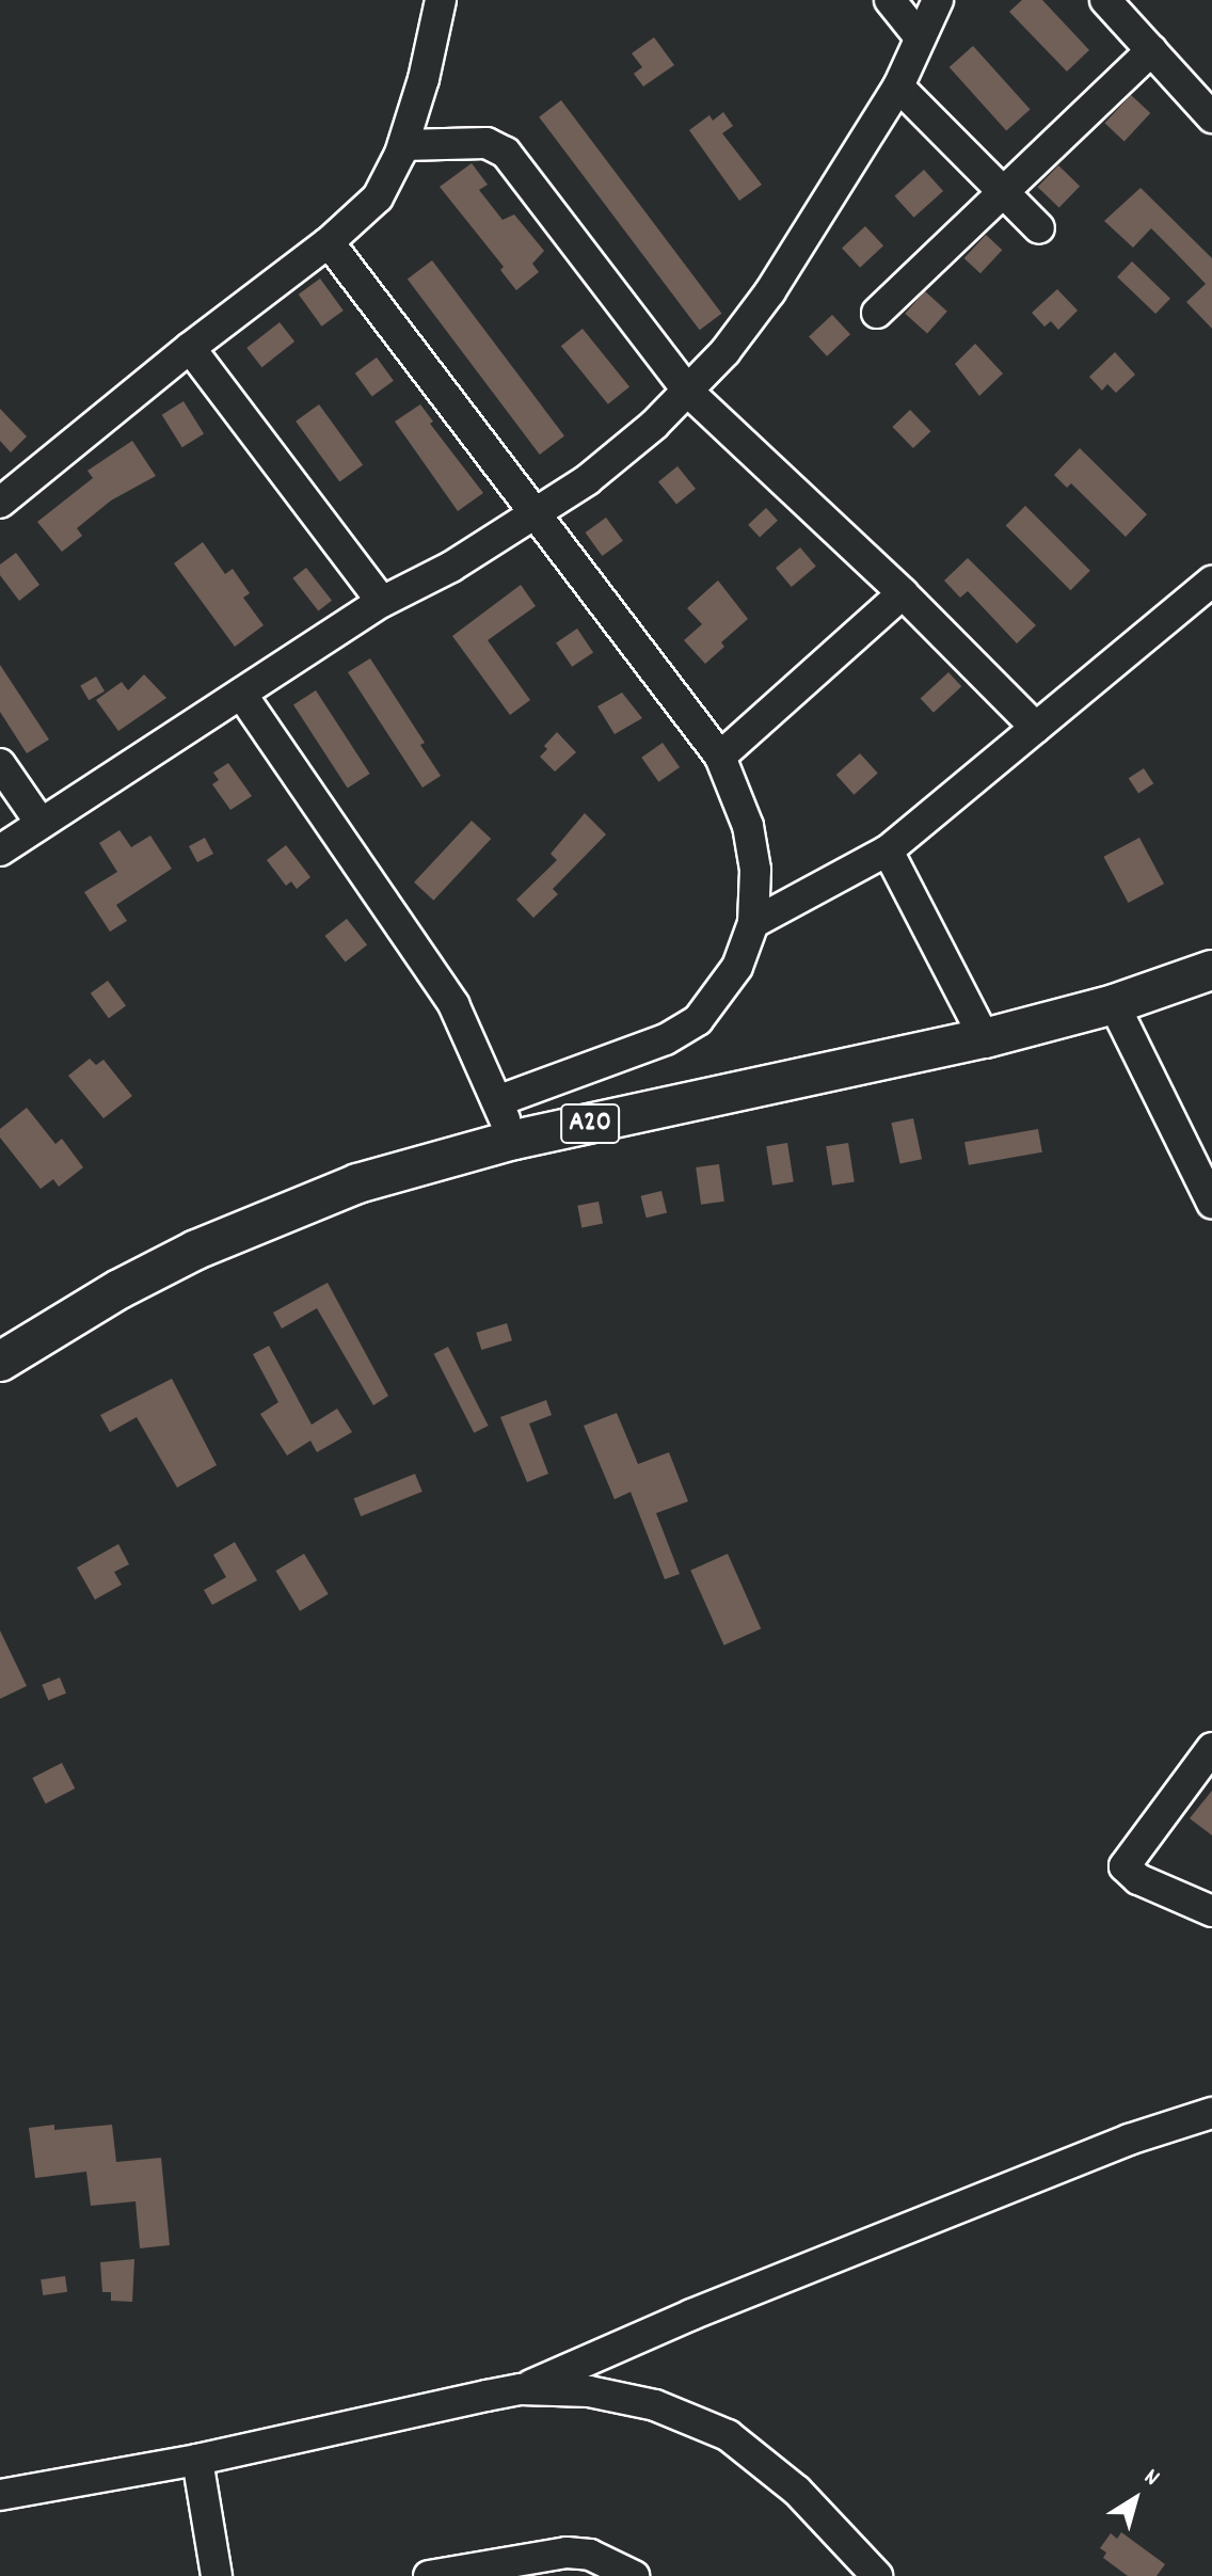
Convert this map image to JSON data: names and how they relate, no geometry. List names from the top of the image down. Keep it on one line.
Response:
{"streets":{"main road":["A20"]},"north":"top right"}
